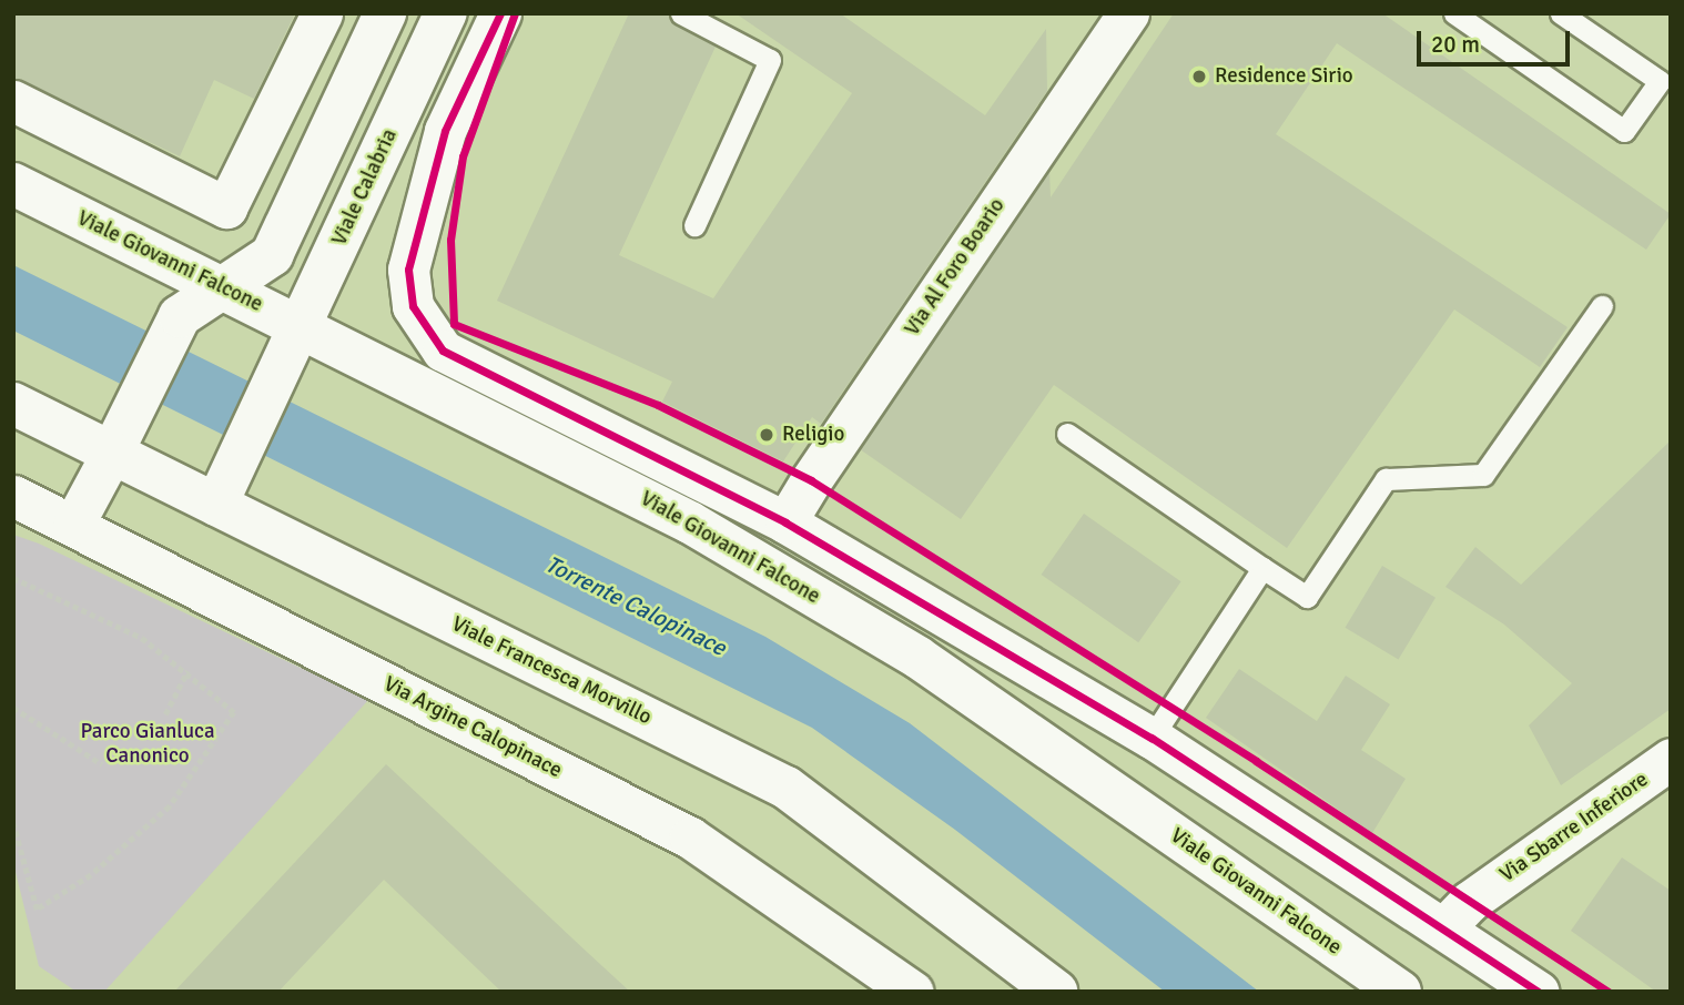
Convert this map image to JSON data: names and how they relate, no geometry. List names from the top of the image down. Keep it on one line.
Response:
{"streets":{"main road":["Viale Calabria","Viale Giovanni Falcone","Viale Francesca Morvillo"],"street":["Via Al Foro Boario","Via Argine Calopinace","Via Sbarre Inferiore"]},"crossings":[["Viale Calabria","Viale Giovanni Falcone"],["Viale Calabria","Viale Francesca Morvillo"]],"water":["Torrente Calopinace"],"parks":["Parco Gianluca Canonico"],"places":["Residence Sirio","Religio"],"scale_bar":"20 m"}
